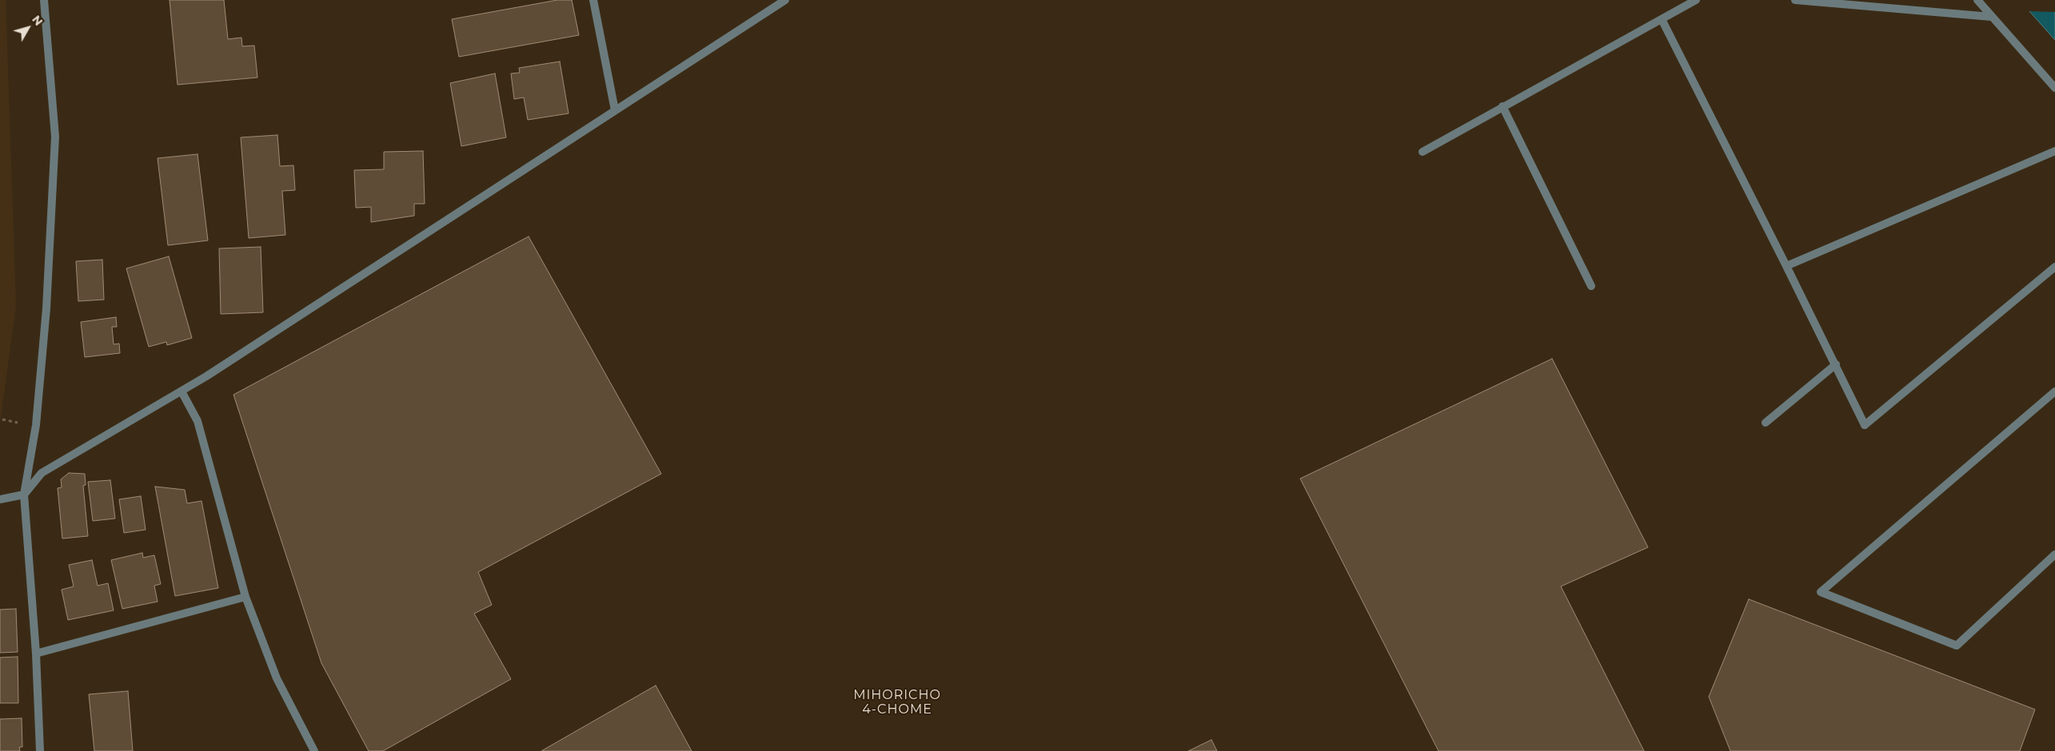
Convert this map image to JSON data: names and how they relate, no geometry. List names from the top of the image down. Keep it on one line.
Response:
{"districts":["MIHORICHO 4-CHOME"],"north":"top right"}
